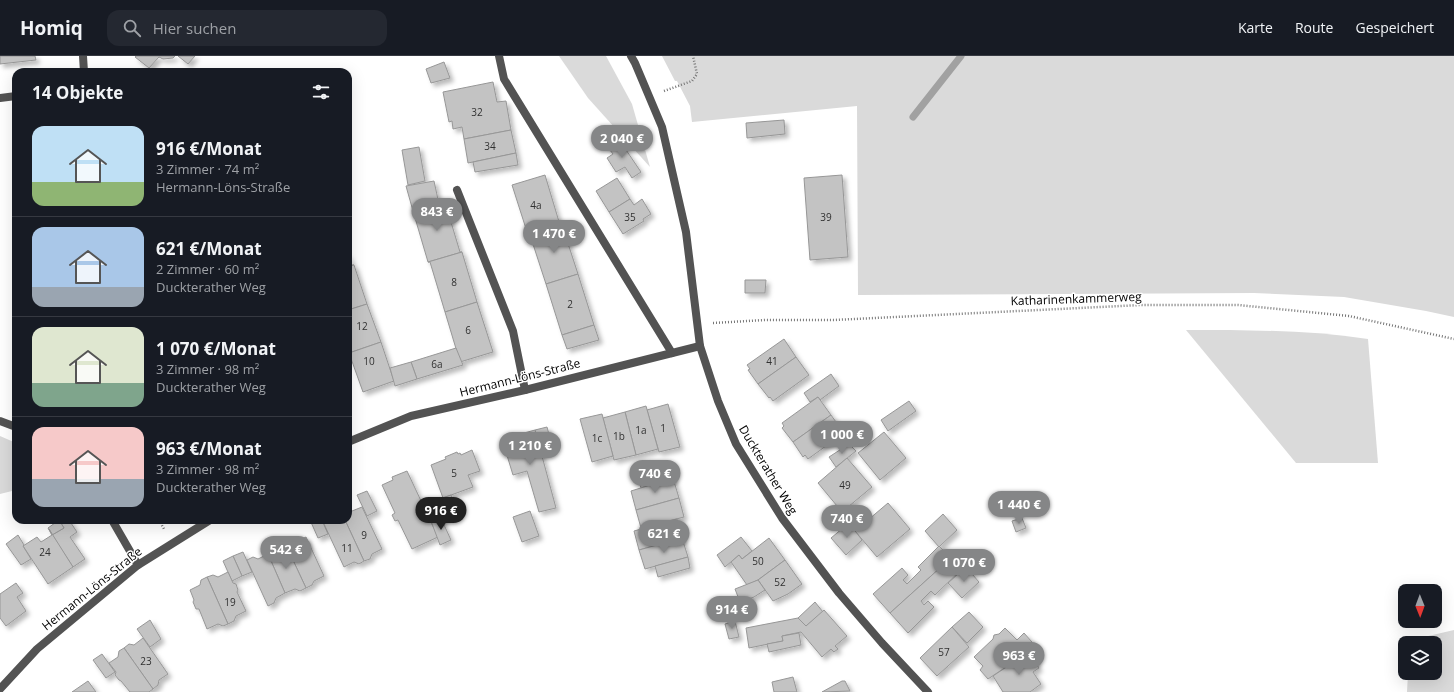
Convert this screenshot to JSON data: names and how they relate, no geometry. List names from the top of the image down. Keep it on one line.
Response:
{"streets":{"street":["Hermann-Löns-Straße","Duckterather Weg"],"path":["Katharinenkammerweg"]},"crossings":[["Katharinenkammerweg","Duckterather Weg"],["Hermann-Löns-Straße","Duckterather Weg"]],"house_numbers":["32","34","4a","35","39","8","2","12","6","10","41","6a","1","1a","1b","1c","5","49","9","11","24","50","52","19","57","23"],"north":"bottom","page":{"header":"Homiq","search":"Hier suchen","nav":["Karte","Route","Gespeichert"],"heading":"14 Objekte","list":[{"name":"916 €/Monat","note":"3 Zimmer · 74 m² · Hermann-Löns-Straße"},{"name":"621 €/Monat","note":"2 Zimmer · 60 m² · Duckterather Weg"},{"name":"1 070 €/Monat","note":"3 Zimmer · 98 m² · Duckterather Weg"},{"name":"963 €/Monat","note":"3 Zimmer · 98 m² · Duckterather Weg"}],"price":["2 040 €","843 €","1 470 €","1 000 €","1 210 €","740 €","1 440 €","916 €","740 €","621 €","542 €","1 070 €","914 €","963 €"]}}
